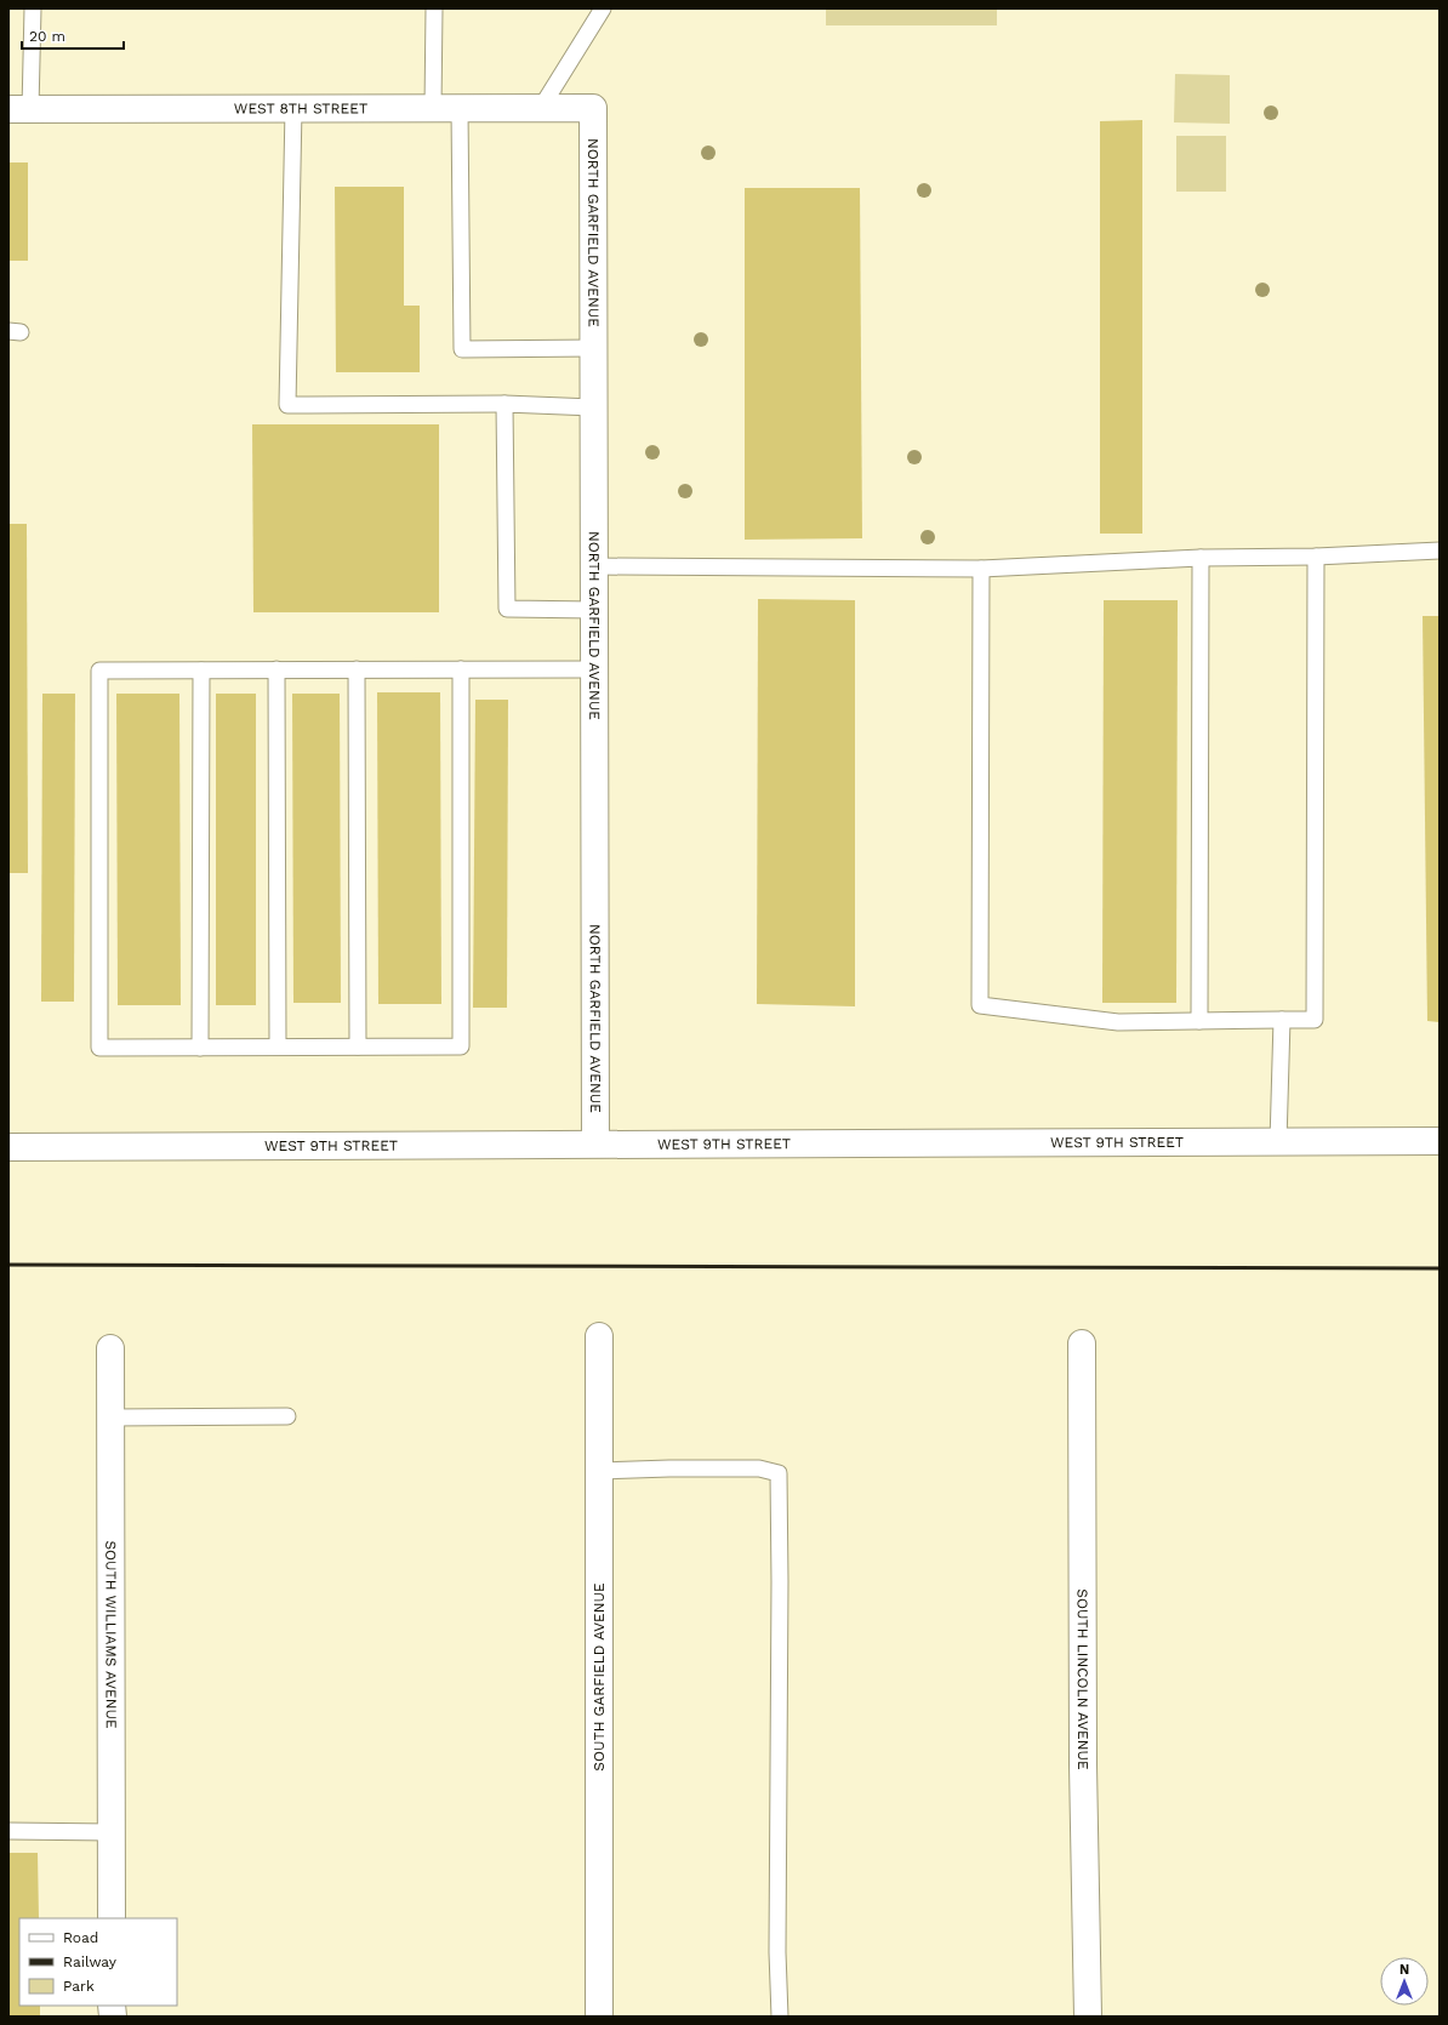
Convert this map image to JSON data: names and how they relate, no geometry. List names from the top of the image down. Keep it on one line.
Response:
{"streets":{"street":["WEST 8TH STREET","NORTH GARFIELD AVENUE","WEST 9TH STREET","SOUTH WILLIAMS AVENUE","SOUTH GARFIELD AVENUE","SOUTH LINCOLN AVENUE"]},"crossings":[["WEST 8TH STREET","NORTH GARFIELD AVENUE"],["NORTH GARFIELD AVENUE","WEST 9TH STREET"]],"legend":["Road","Railway","Park"],"scale_bar":"20 m","north":"top"}
